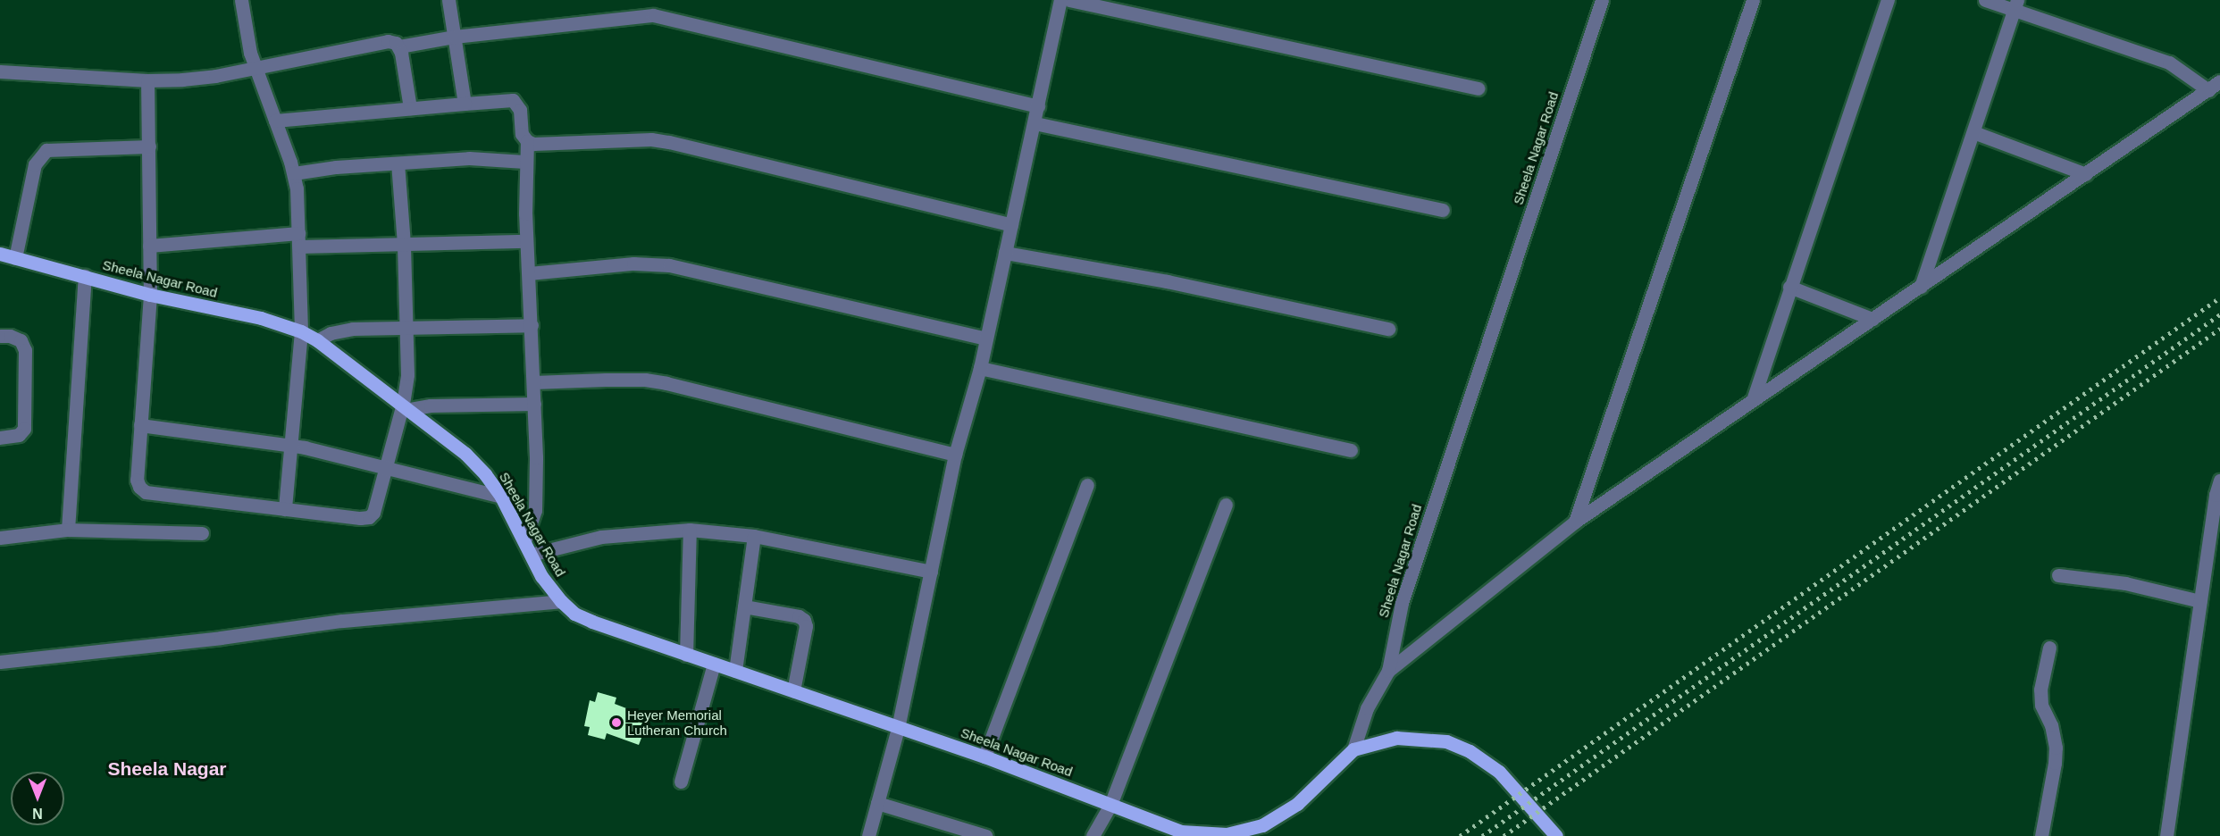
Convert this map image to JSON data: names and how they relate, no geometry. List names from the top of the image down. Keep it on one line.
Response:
{"streets":{"main road":["Sheela Nagar Road"]},"districts":["Sheela Nagar"],"places":["Heyer Memorial Lutheran Church"],"north":"bottom"}
